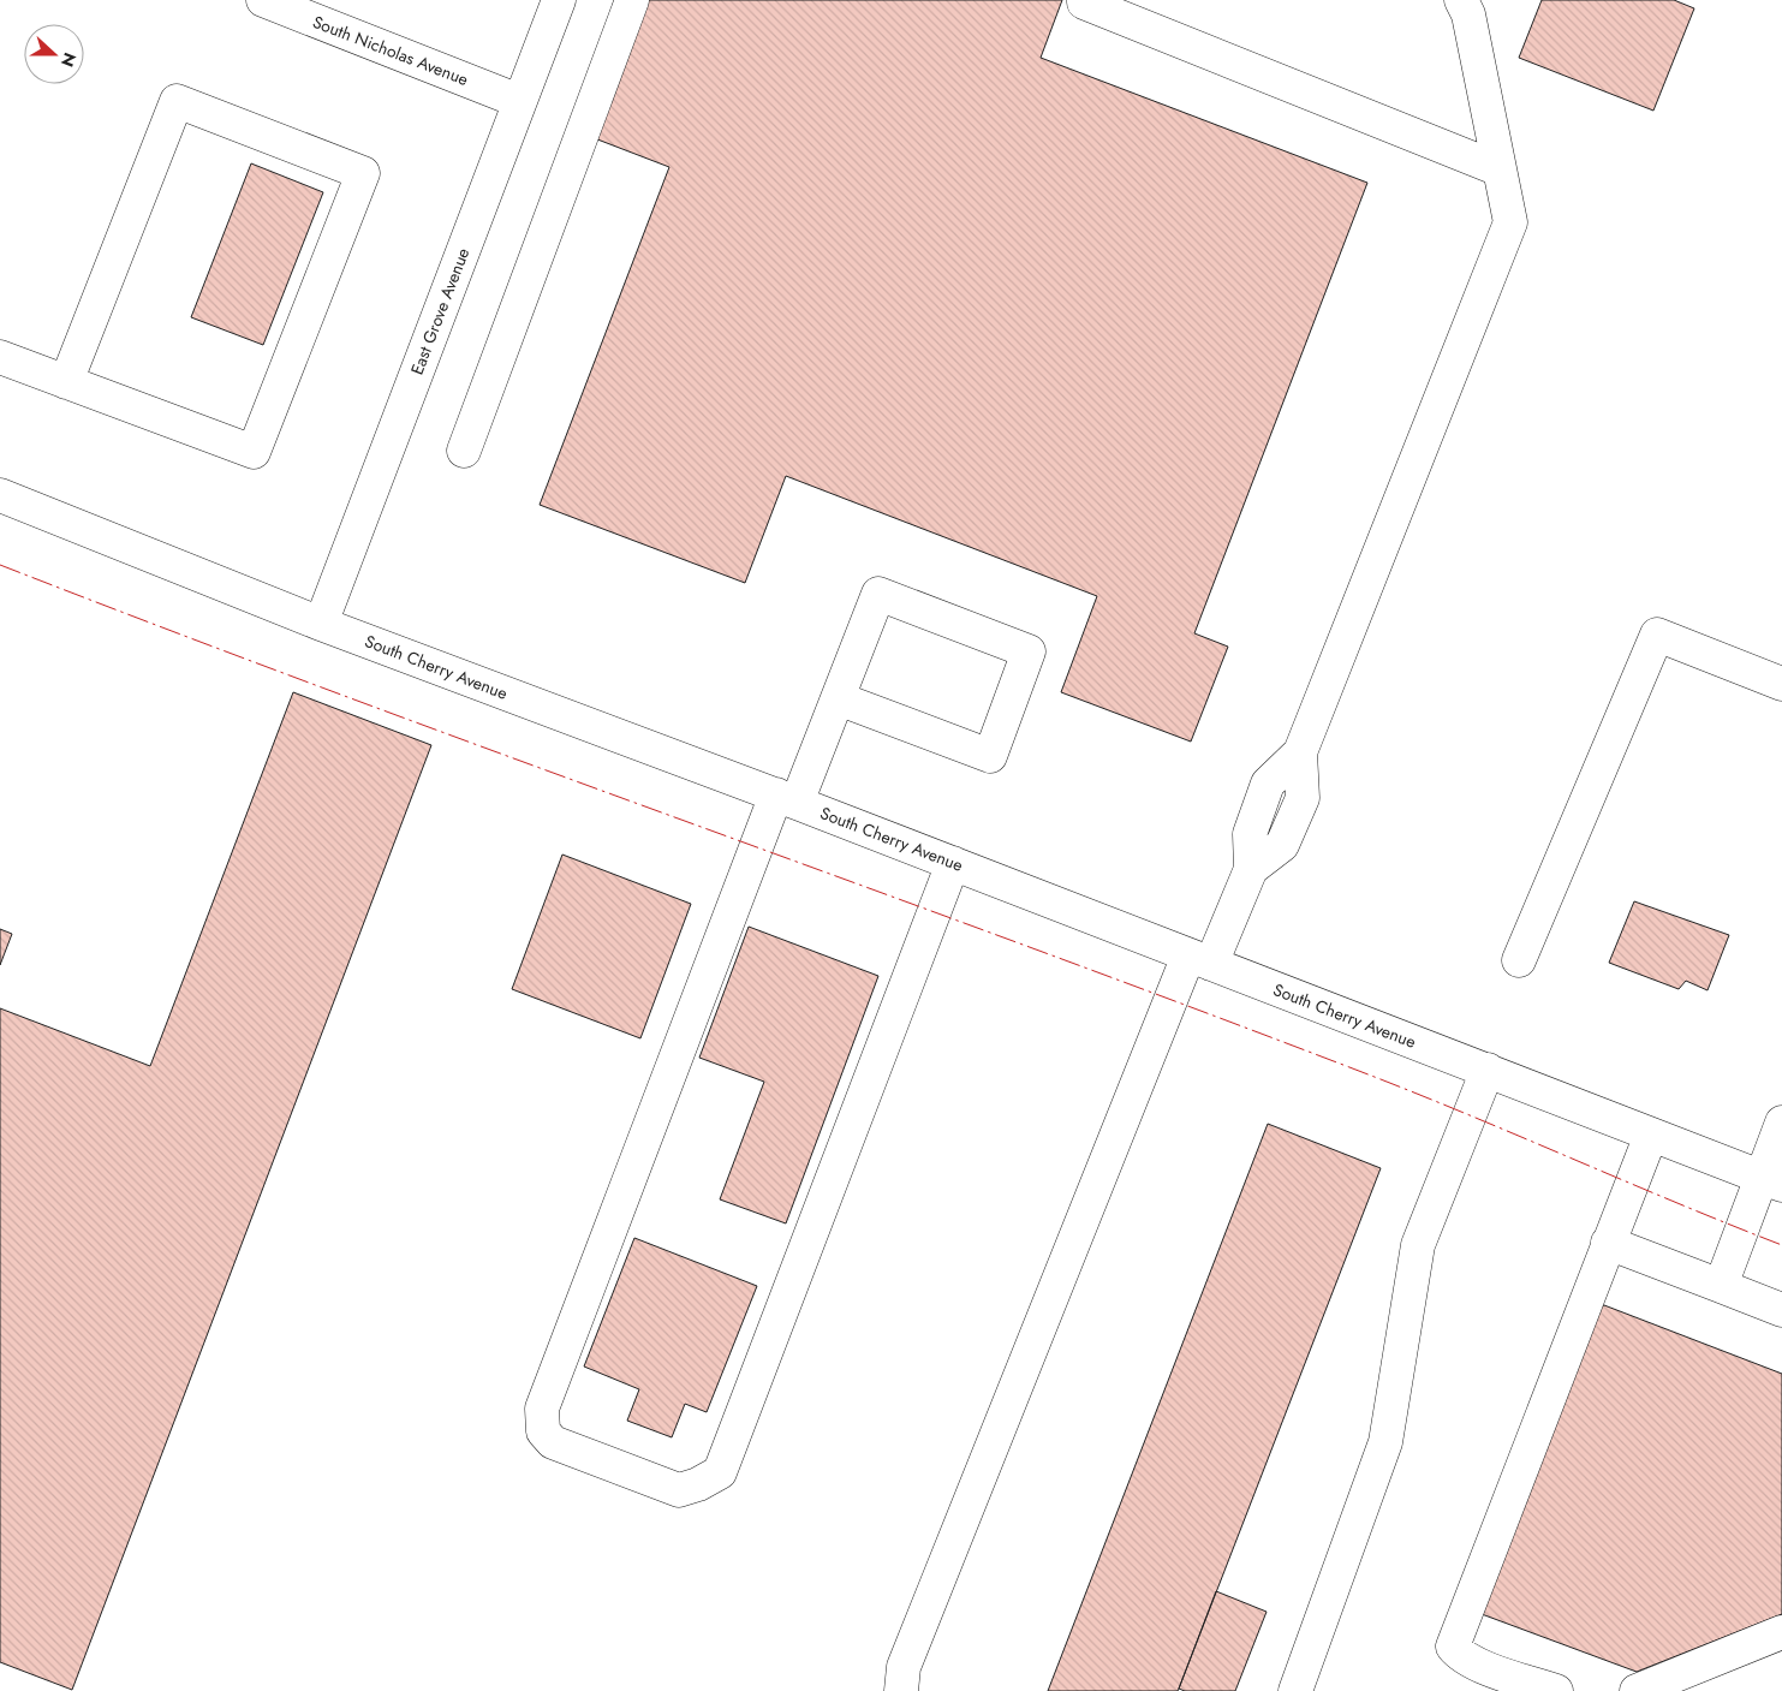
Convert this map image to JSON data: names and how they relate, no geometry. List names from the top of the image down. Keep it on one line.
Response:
{"streets":{"street":["South Nicholas Avenue","East Grove Avenue","South Cherry Avenue"]},"crossings":[["South Nicholas Avenue","East Grove Avenue"],["East Grove Avenue","South Cherry Avenue"]],"north":"right"}
